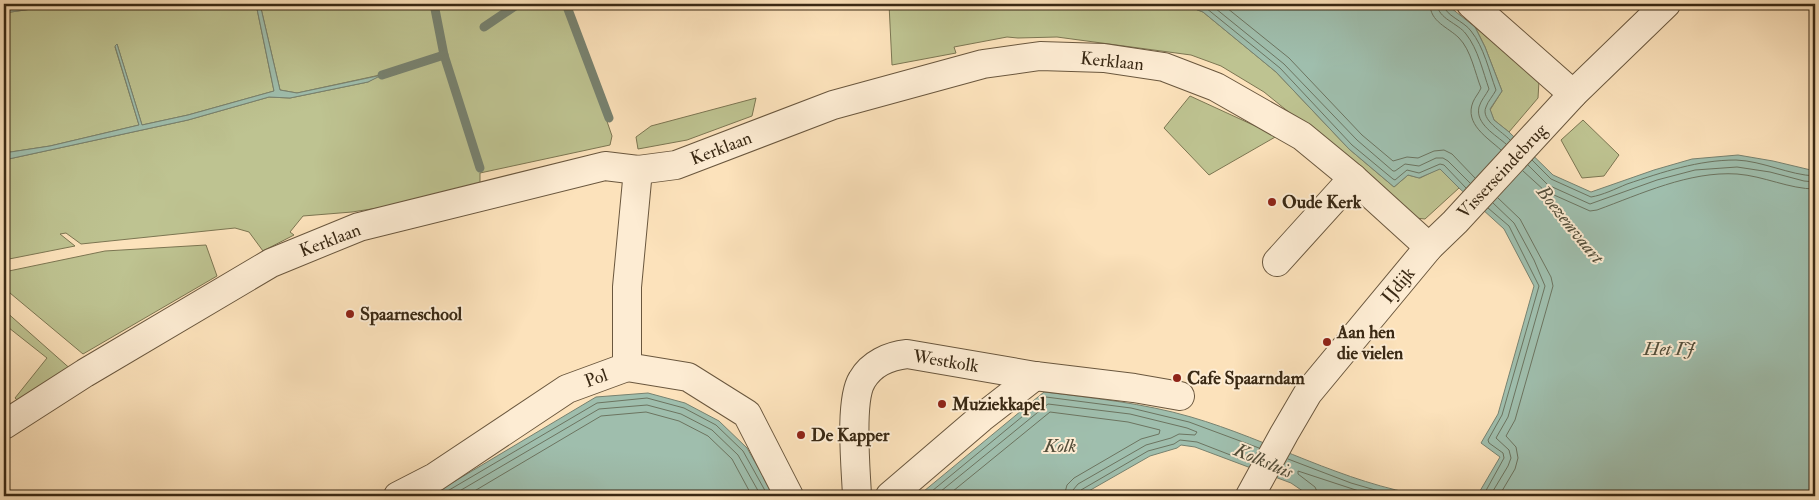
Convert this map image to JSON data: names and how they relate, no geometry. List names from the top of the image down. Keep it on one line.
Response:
{"streets":{"street":["Kerklaan","Visserseindebrug","IJdijk","Westkolk","Pol"]},"crossings":[["Kerklaan","Visserseindebrug"],["Kerklaan","IJdijk"],["Kerklaan","Pol"],["Visserseindebrug","IJdijk"]],"water":["Boezemvaart","Het IJ","Kolk","Kolksluis"],"places":["Oude Kerk","Spaarneschool","Aan hen die vielen","Cafe Spaarndam","Muziekkapel","De Kapper"]}
